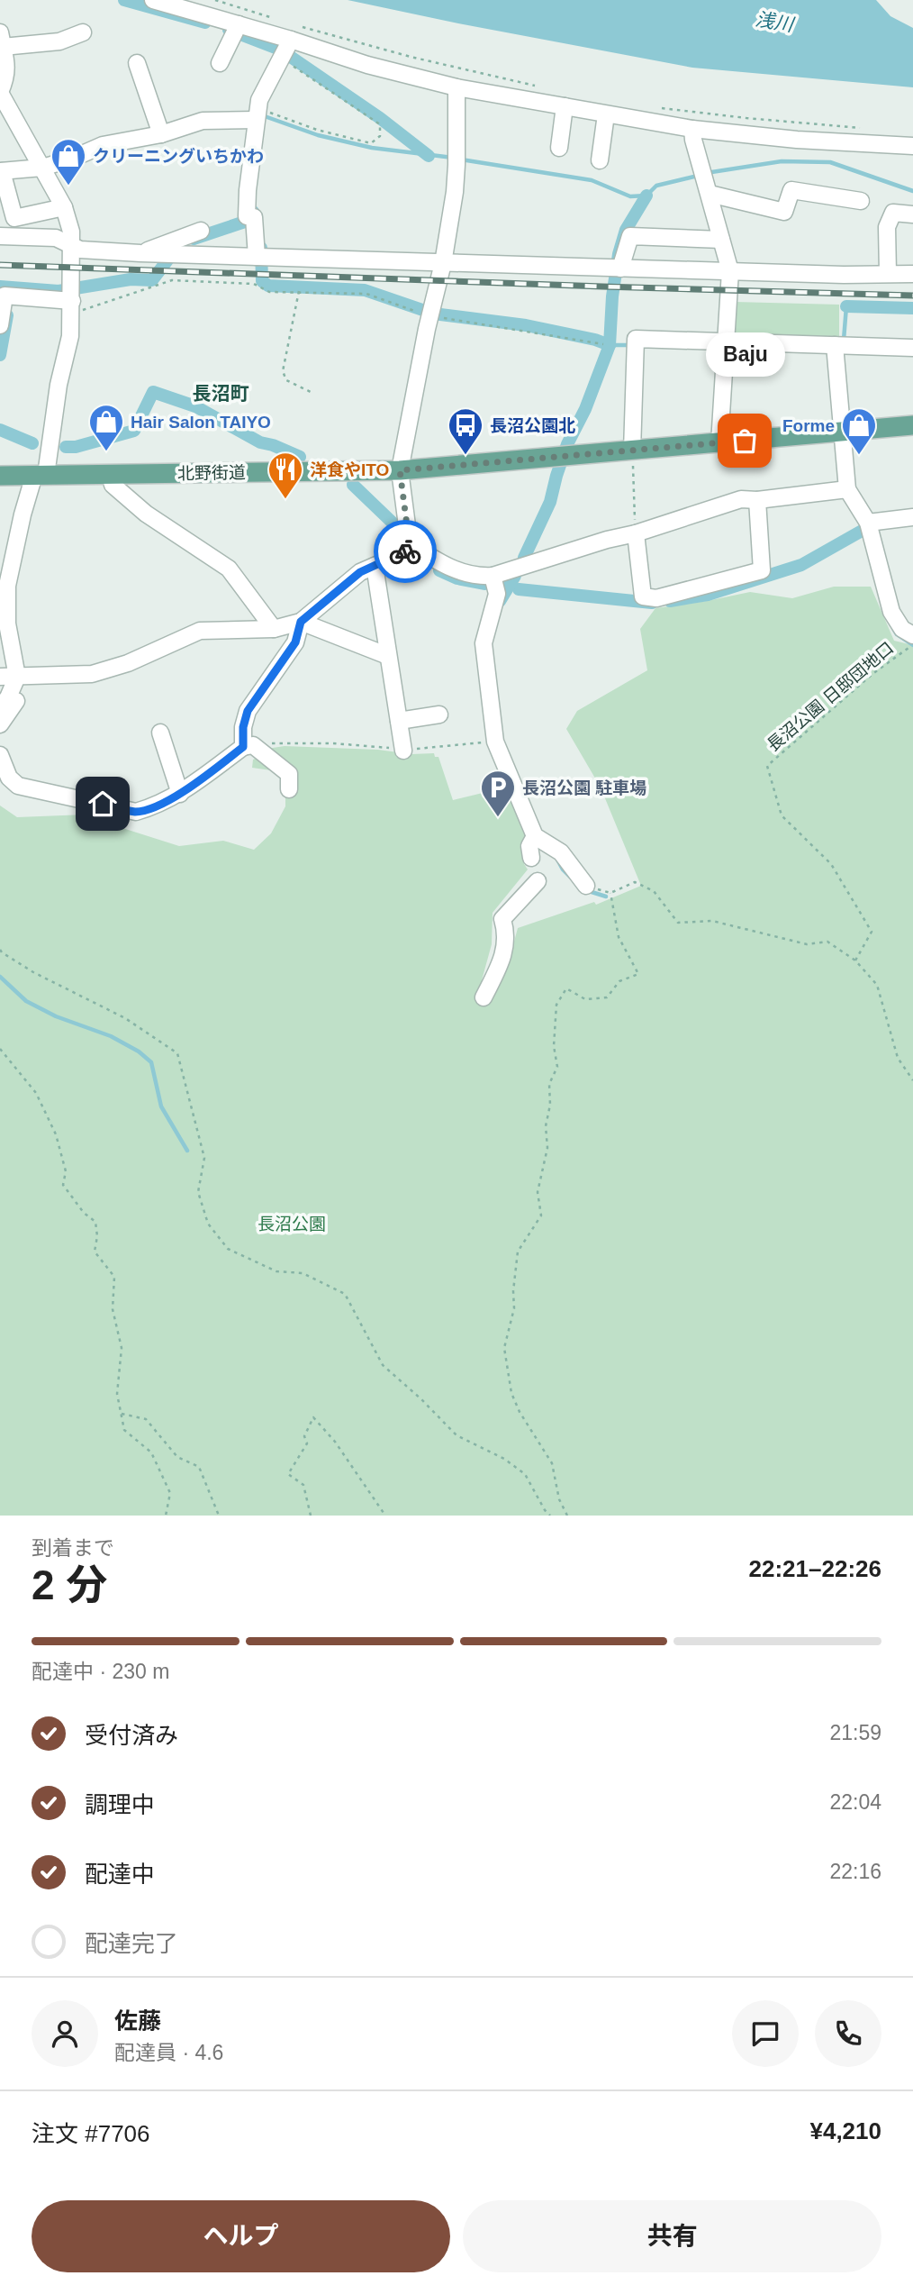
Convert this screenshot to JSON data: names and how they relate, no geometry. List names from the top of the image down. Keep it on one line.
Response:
{"streets":{"main road":["北野街道"],"path":["長沼公園 日邸団地口"]},"districts":["長沼町"],"water":["浅川"],"parks":["長沼公園"],"places":{"shop":["クリーニングいちかわ","Hair Salon TAIYO","Forme"],"other":["Baju"],"bus stop":["長沼公園北"],"restaurant":["洋食やITO"],"parking":["長沼公園 駐車場"]},"page":{"bubble":"Baju","heading":["2 分","到着まで","22:21–22:26"],"panel":["佐藤","配達員 · 4.6","注文 #7706","¥4,210"],"bar":"配達中 · 230 m","list":[["受付済み","21:59"],["調理中","22:04"],["配達中","22:16"],"配達完了"],"buttons":["ヘルプ","共有"]}}
